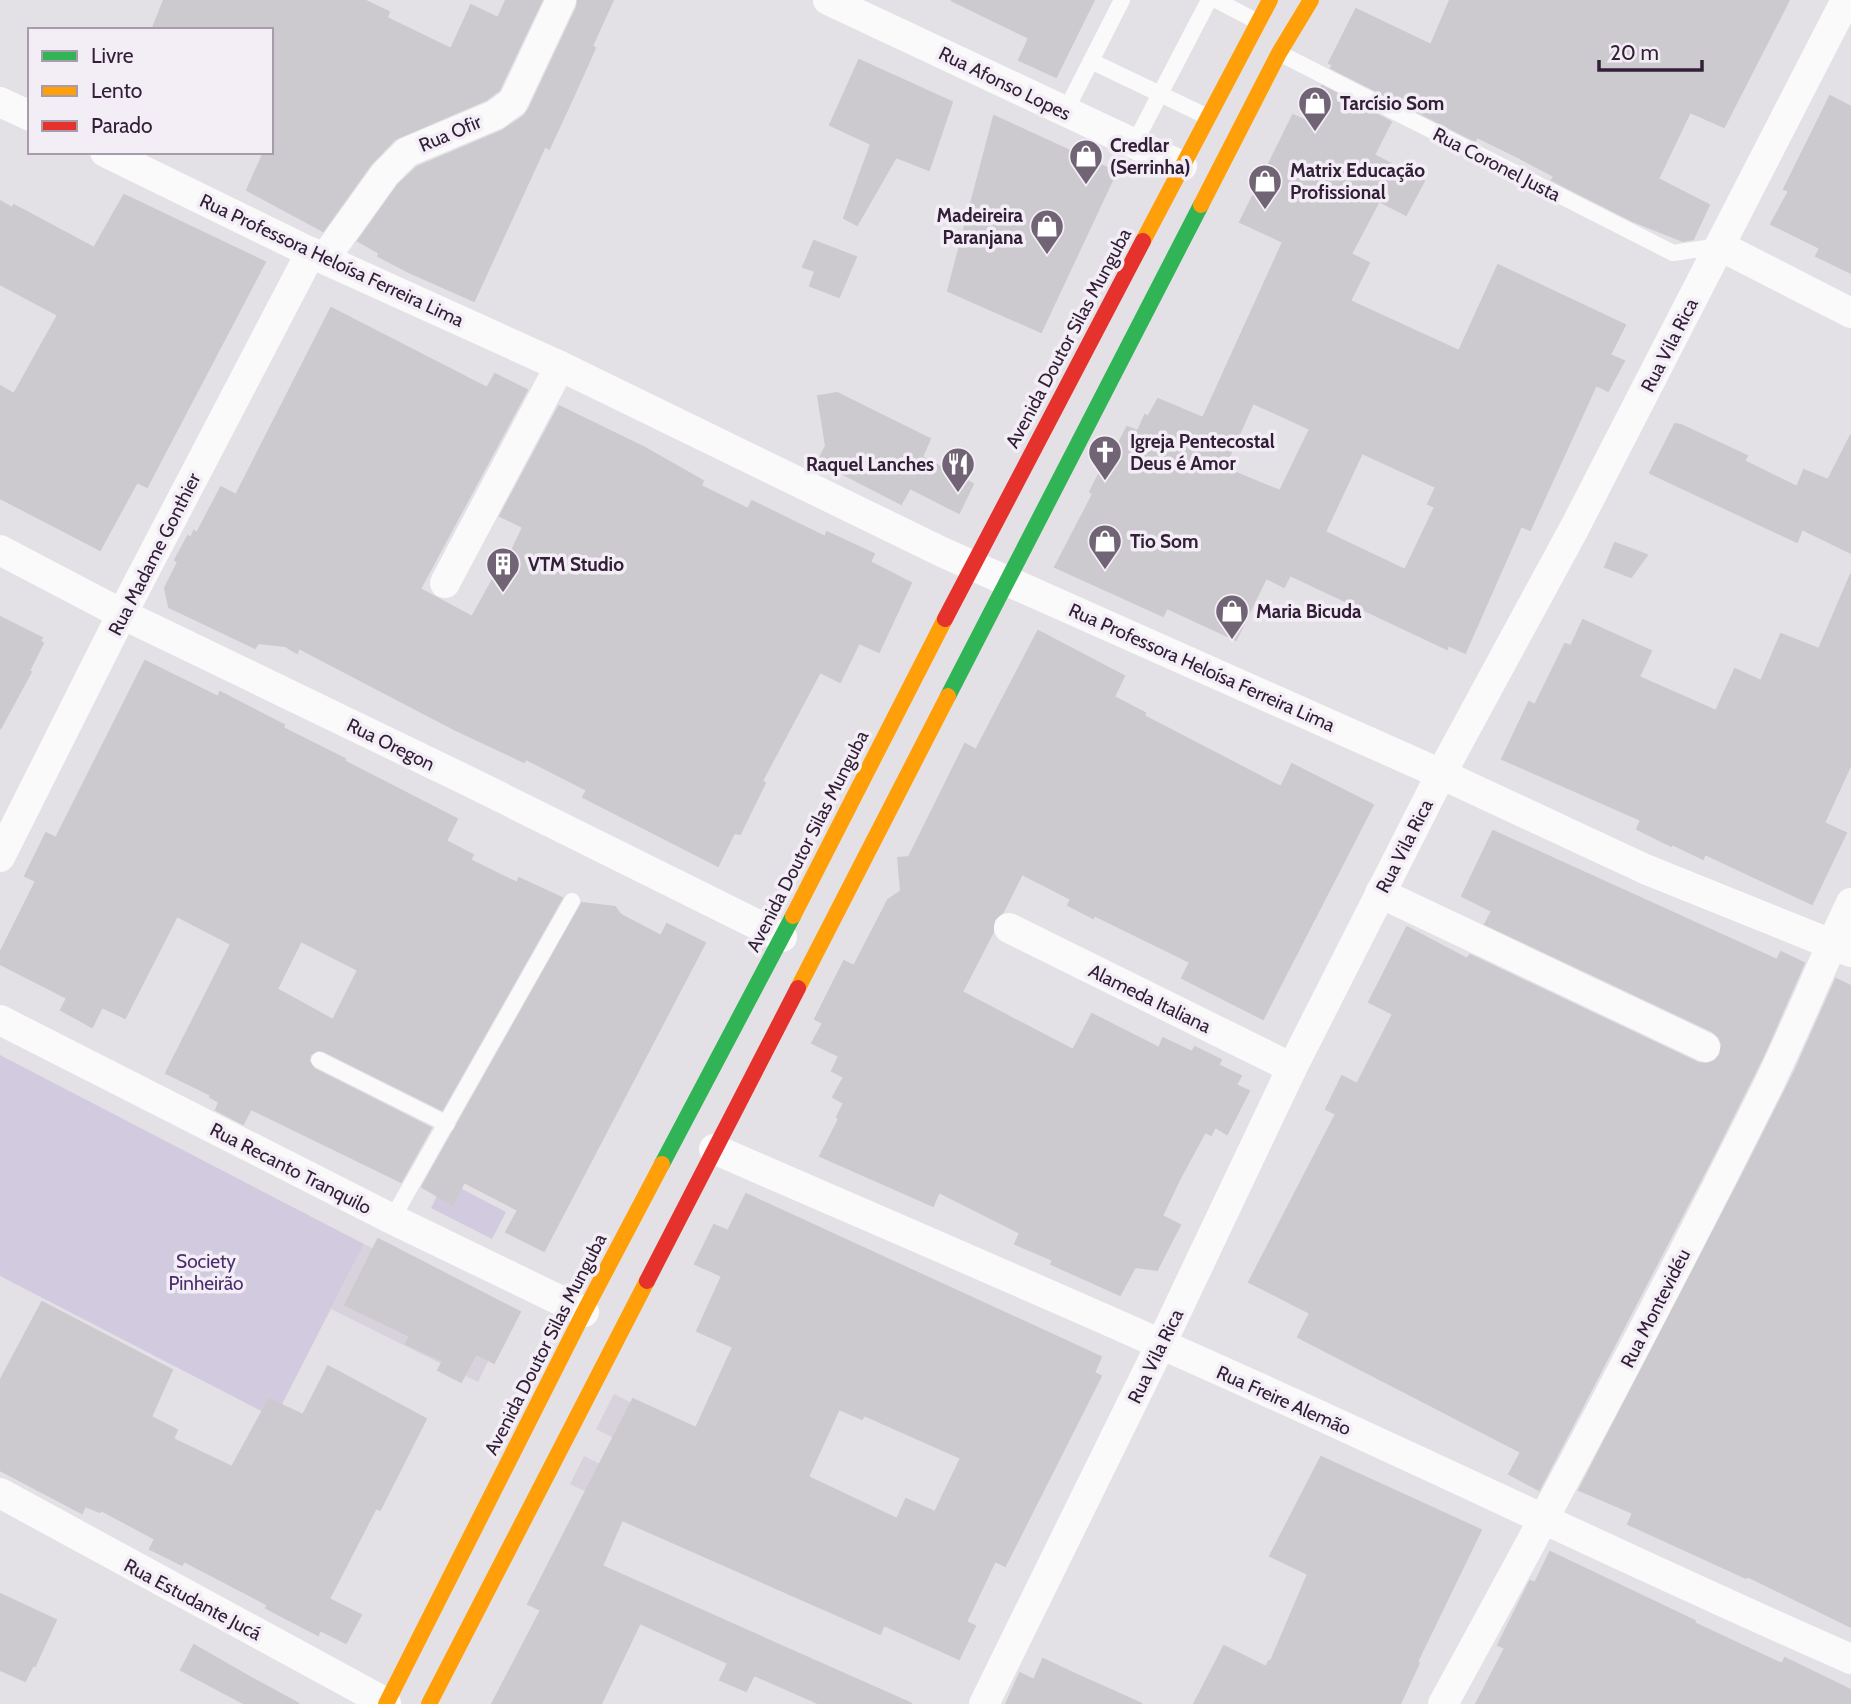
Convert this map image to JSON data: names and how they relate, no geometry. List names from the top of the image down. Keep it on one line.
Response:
{"streets":{"main road":["Avenida Doutor Silas Munguba"],"street":["Rua Afonso Lopes","Rua Ofir","Rua Professora Heloísa Ferreira Lima","Rua Vila Rica","Rua Madame Gonthier","Rua Oregon","Alameda Italiana","Rua Recanto Tranquilo","Rua Montevidéu","Rua Freire Alemão","Rua Estudante Jucá"],"lane":["Rua Coronel Justa"]},"crossings":[["Rua Afonso Lopes","Avenida Doutor Silas Munguba"],["Rua Ofir","Rua Professora Heloísa Ferreira Lima"],["Rua Ofir","Rua Madame Gonthier"],["Rua Coronel Justa","Rua Vila Rica"],["Rua Professora Heloísa Ferreira Lima","Avenida Doutor Silas Munguba"],["Rua Professora Heloísa Ferreira Lima","Rua Vila Rica"],["Rua Professora Heloísa Ferreira Lima","Rua Madame Gonthier"],["Rua Professora Heloísa Ferreira Lima","Rua Montevidéu"],["Avenida Doutor Silas Munguba","Rua Oregon"],["Avenida Doutor Silas Munguba","Rua Recanto Tranquilo"],["Avenida Doutor Silas Munguba","Rua Estudante Jucá"],["Rua Vila Rica","Alameda Italiana"],["Rua Vila Rica","Rua Freire Alemão"],["Rua Madame Gonthier","Rua Oregon"],["Rua Montevidéu","Rua Freire Alemão"]],"parks":["Society Pinheirão"],"places":{"shop":["Tarcísio Som","Credlar (Serrinha)","Matrix Educação Profissional","Madeireira Paranjana","Tio Som","Maria Bicuda"],"church":["Igreja Pentecostal Deus é Amor"],"restaurant":["Raquel Lanches"],"building":["VTM Studio"]},"legend":["Livre","Lento","Parado"],"scale_bar":"20 m"}
